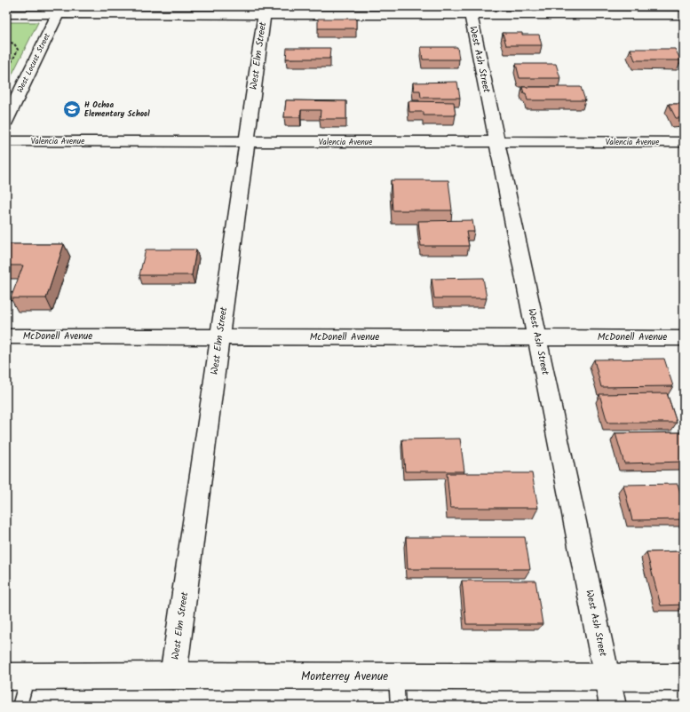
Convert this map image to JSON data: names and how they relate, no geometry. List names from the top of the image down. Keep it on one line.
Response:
{"streets":{"street":["West Elm Street","West Ash Street","West Locust Street","Valencia Avenue","McDonell Avenue","Monterrey Avenue"]},"crossings":[["West Elm Street","Valencia Avenue"],["West Elm Street","McDonell Avenue"],["West Elm Street","Monterrey Avenue"],["West Ash Street","Valencia Avenue"],["West Ash Street","McDonell Avenue"],["West Ash Street","Monterrey Avenue"]],"places":{"school or university":["H Ochoa Elementary School"]}}
